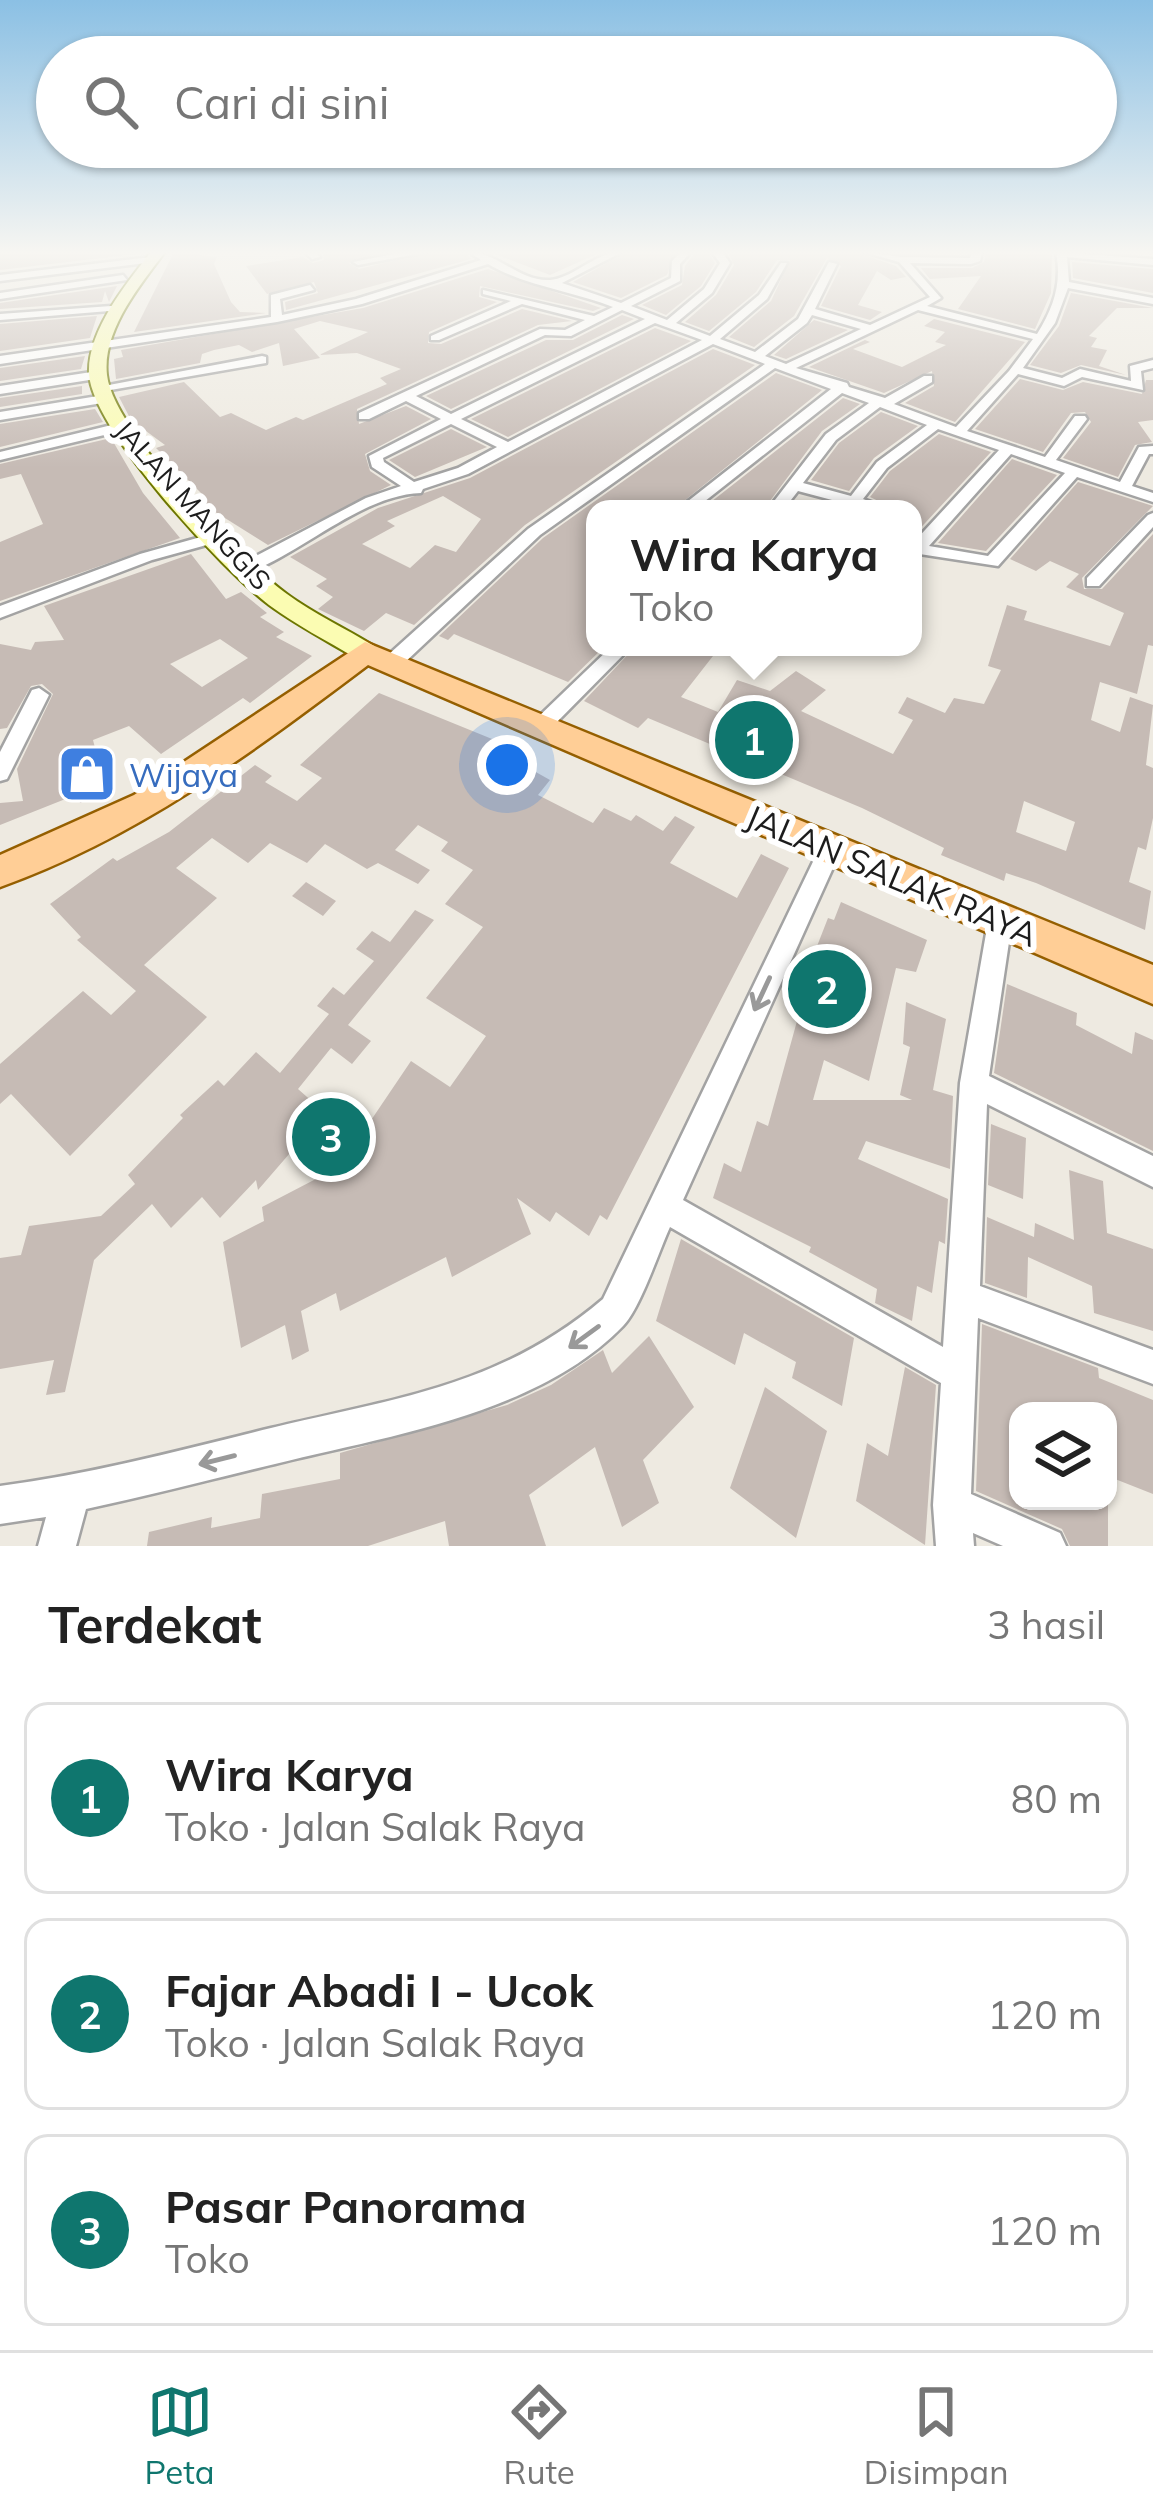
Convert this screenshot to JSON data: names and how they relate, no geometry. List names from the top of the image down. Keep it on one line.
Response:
{"streets":{"main road":["JALAN SALAK RAYA"],"street":["JALAN MANGGIS"]},"crossings":[["JALAN MANGGIS","JALAN SALAK RAYA"]],"places":{"shop":["Wijaya"]},"page":{"search":"Cari di sini","popup":["Wira Karya","Toko"],"pins":["1","2","3"],"heading":["Terdekat","3 hasil"],"list":[{"mark":"1","name":"Wira Karya","note":"Toko · Jalan Salak Raya","value":"80 m"},{"mark":"2","name":"Fajar Abadi I - Ucok","note":"Toko · Jalan Salak Raya","value":"120 m"},{"mark":"3","name":"Pasar Panorama","note":"Toko","value":"120 m"}],"nav":["Peta","Rute","Disimpan"]}}
